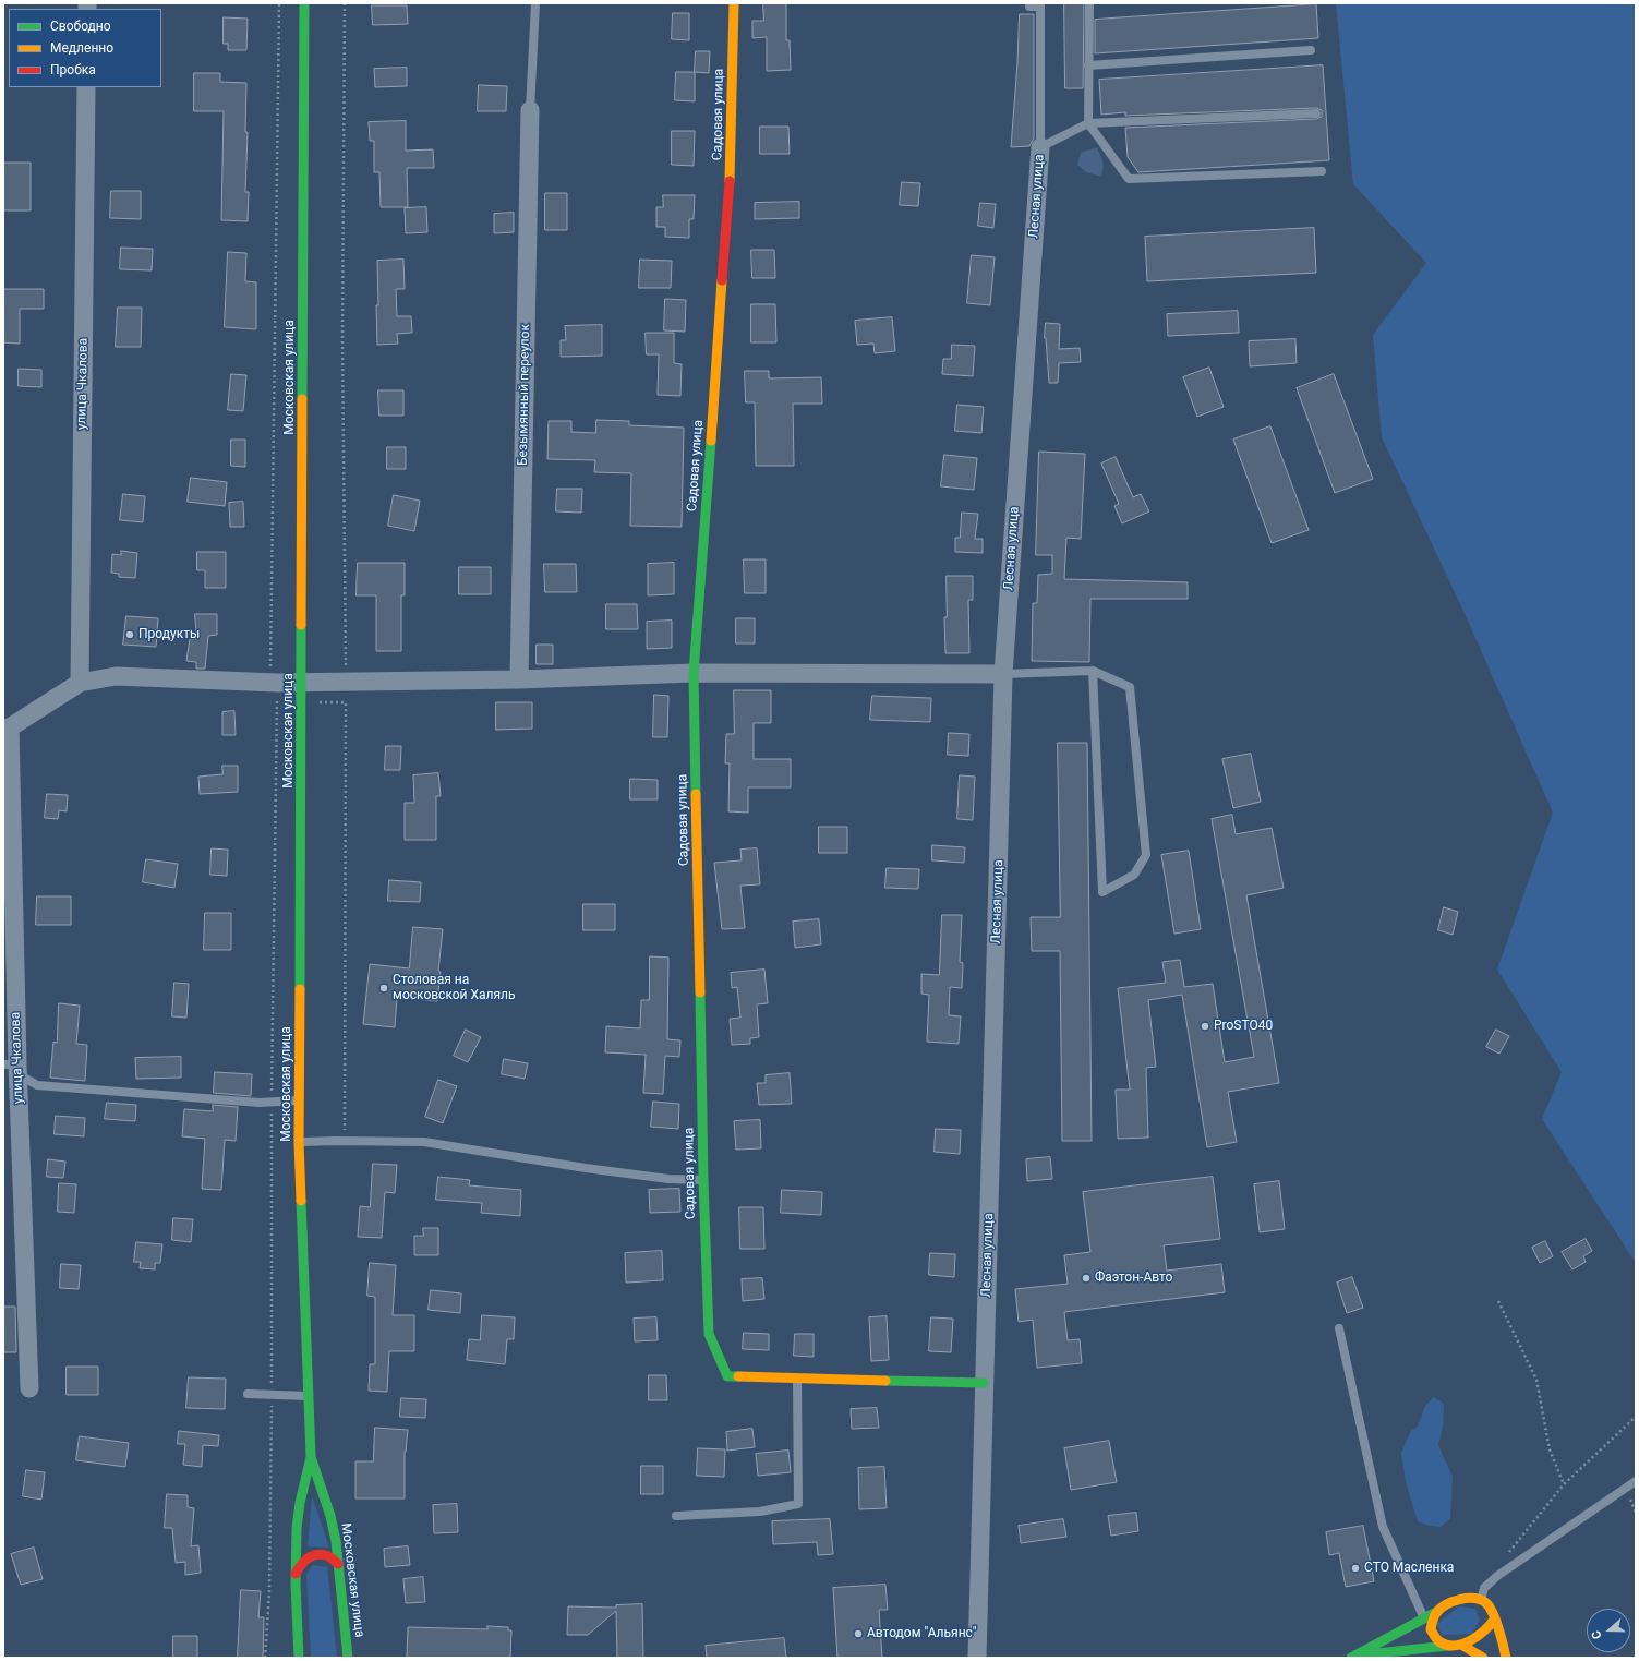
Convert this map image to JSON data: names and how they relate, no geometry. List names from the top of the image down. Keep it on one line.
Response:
{"streets":{"main road":["Садовая улица","Московская улица"],"street":["Лесная улица","улица Чкалова","Безымянный переулок"]},"crossings":[["Садовая улица","Лесная улица"]],"places":["Продукты","Столовая на московской Халяль","ProSTO40","Фаэтон-Авто","СТО Масленка","Автодом \"Альянс\""],"legend":["Свободно","Медленно","Пробка"],"north":"left"}
